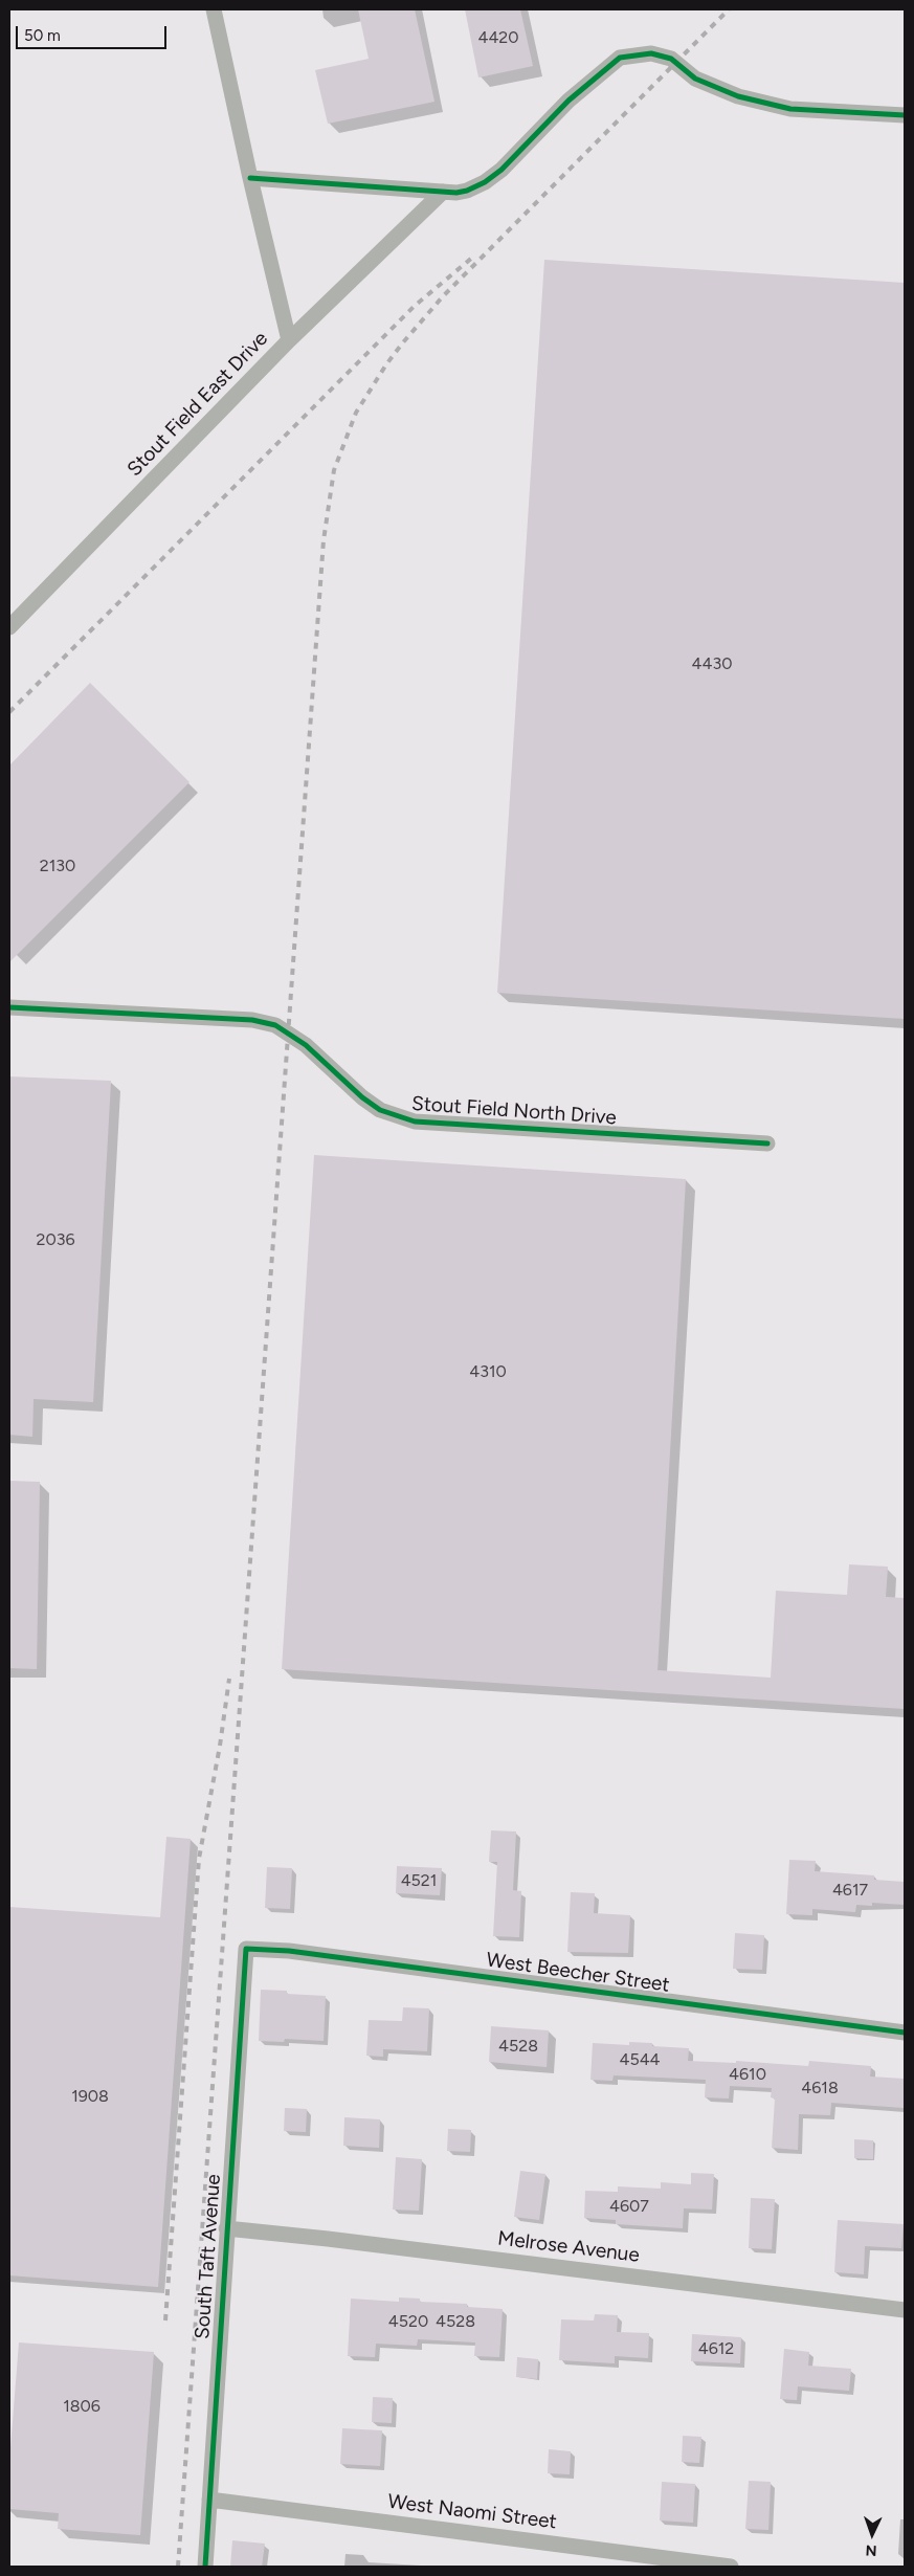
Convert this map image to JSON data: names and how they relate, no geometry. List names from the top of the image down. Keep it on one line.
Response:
{"streets":{"street":["Stout Field East Drive","Stout Field North Drive","West Beecher Street","Melrose Avenue","South Taft Avenue","West Naomi Street"]},"crossings":[["West Beecher Street","South Taft Avenue"],["Melrose Avenue","South Taft Avenue"],["South Taft Avenue","West Naomi Street"]],"house_numbers":["4420","4430","2130","2036","4310","4521","4617","4528","4544","4610","4618","1908","4607","4520","4528","4612","1806"],"scale_bar":"50 m","north":"bottom"}
